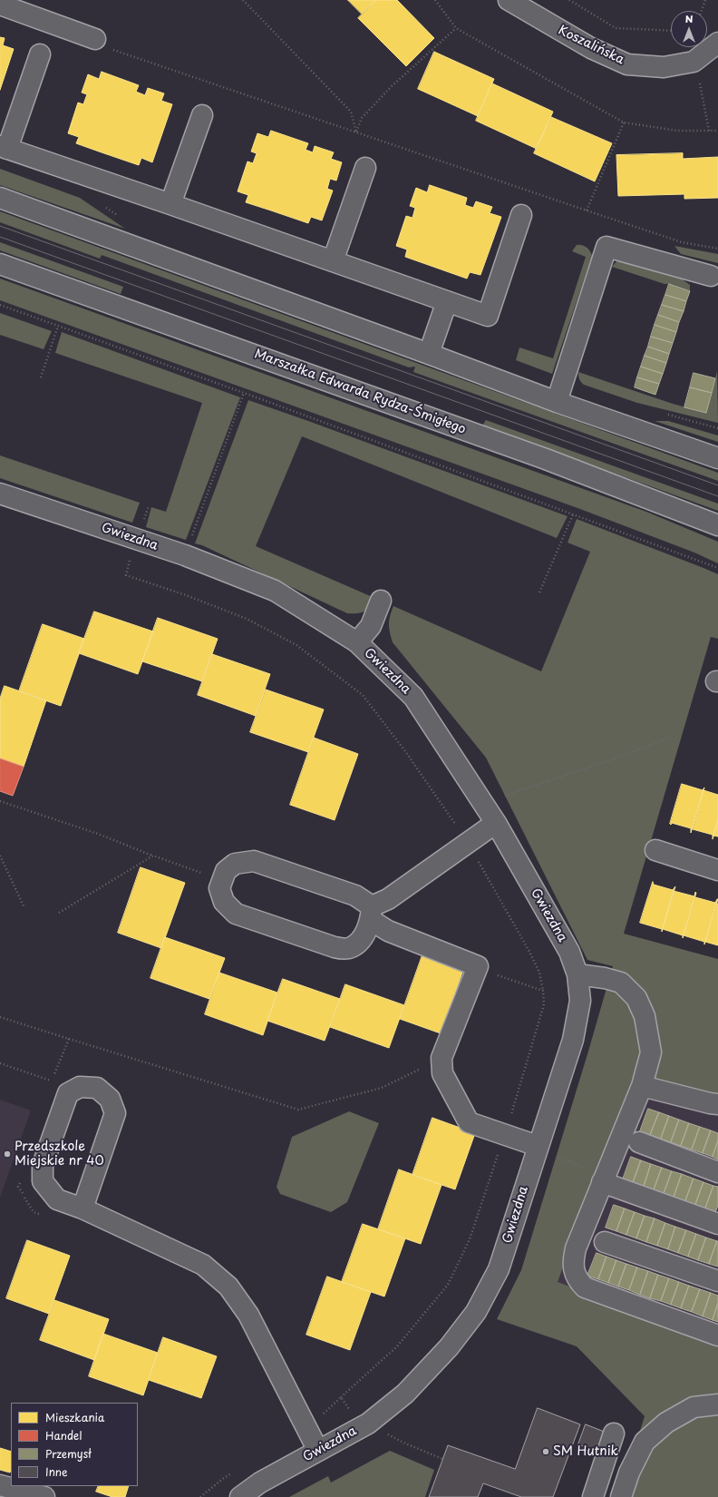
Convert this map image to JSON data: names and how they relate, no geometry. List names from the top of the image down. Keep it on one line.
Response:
{"streets":{"street":["Koszalińska","Marszałka Edwarda Rydza-Śmigłego","Gwiezdna"]},"places":["Przedszkole Miejskie nr 40","SM Hutnik"],"legend":["Mieszkania","Handel","Przemysł","Inne"],"north":"top"}
